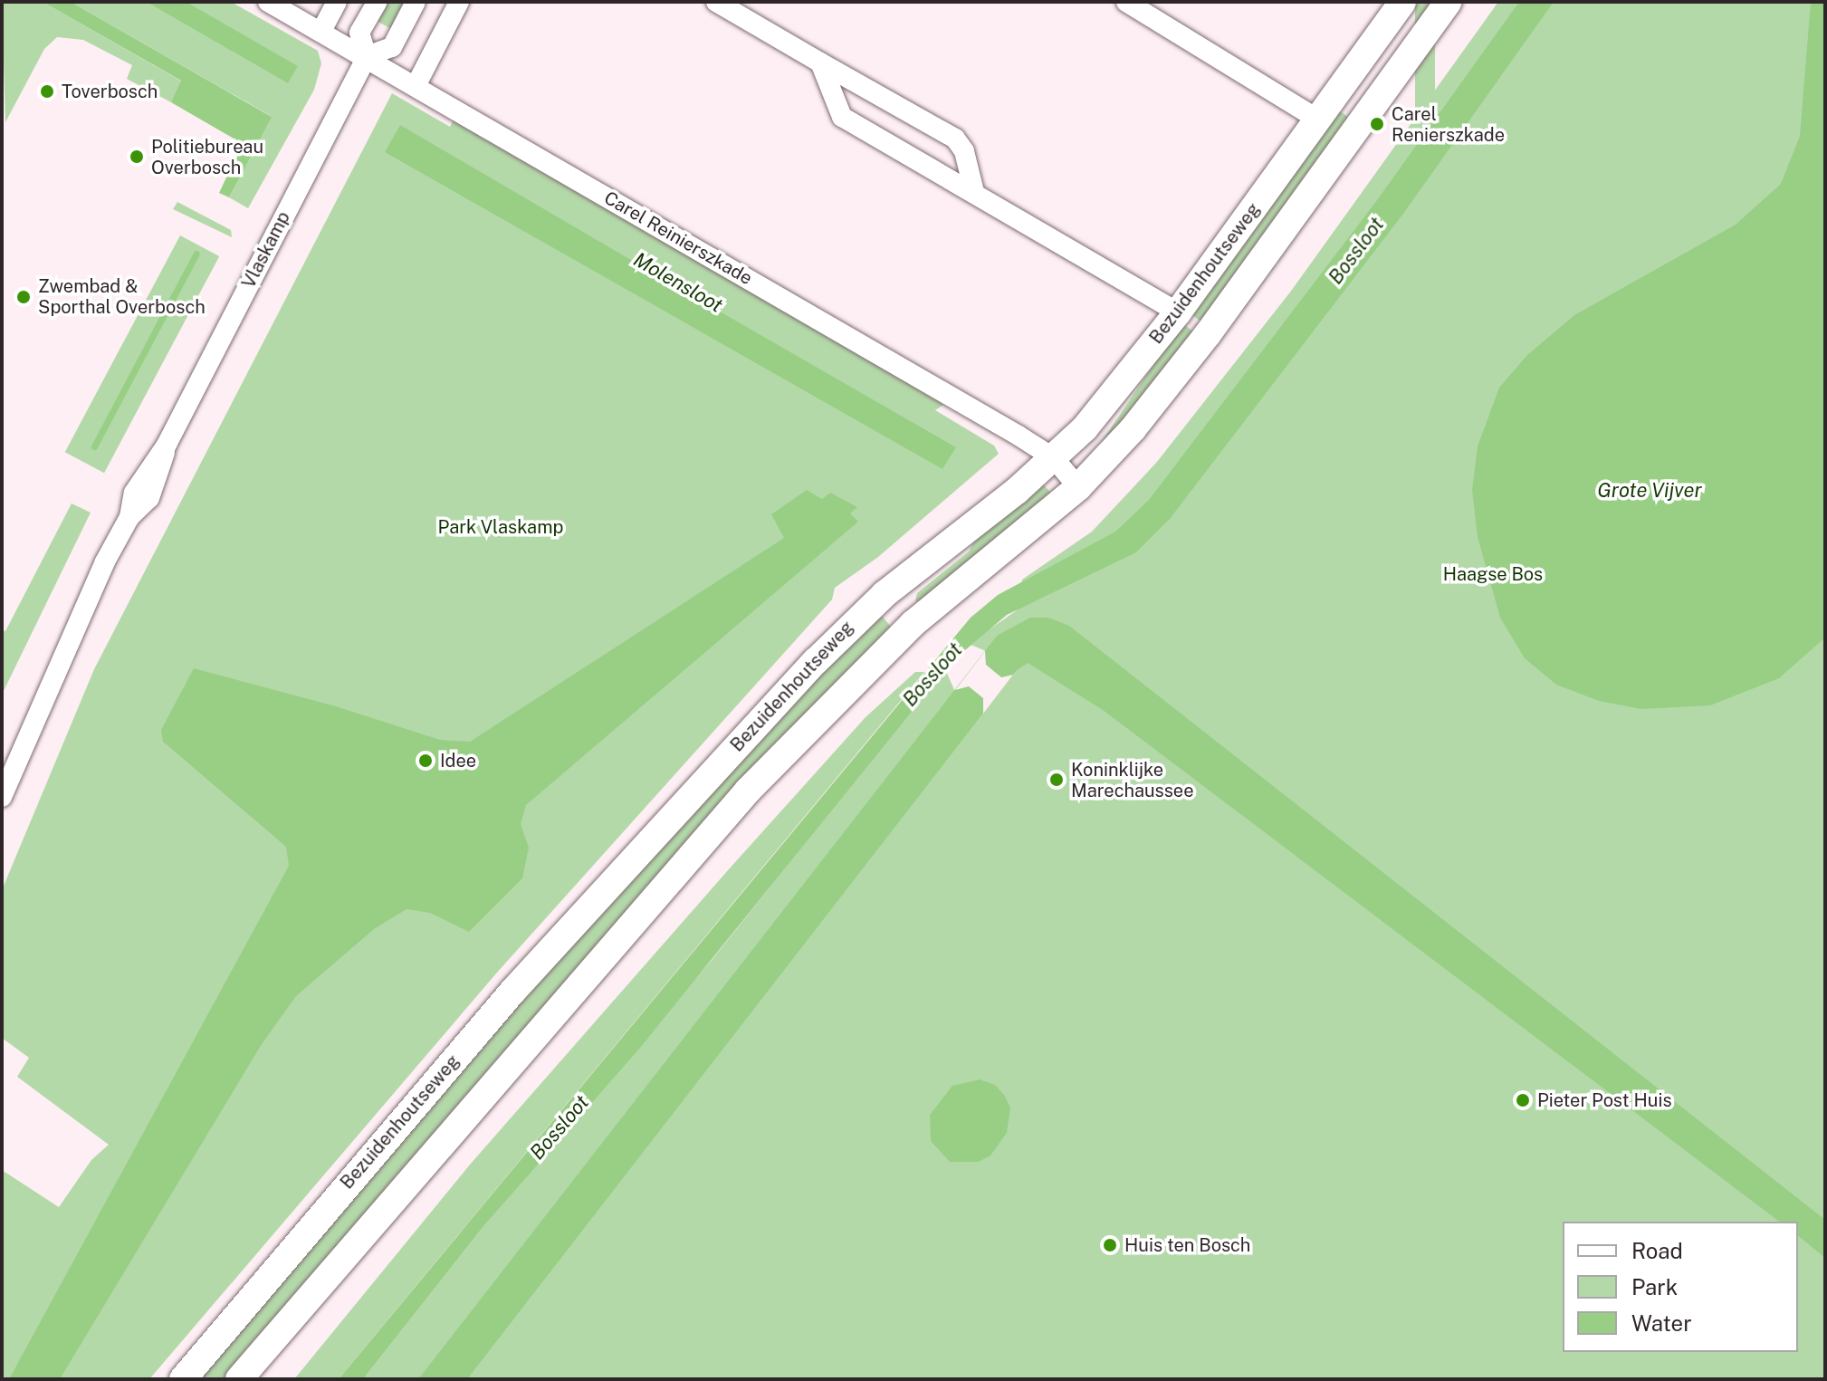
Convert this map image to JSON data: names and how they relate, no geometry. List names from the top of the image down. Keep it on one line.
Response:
{"streets":{"main road":["Bezuidenhoutseweg"],"street":["Carel Reinierszkade","Vlaskamp"]},"crossings":[["Carel Reinierszkade","Vlaskamp"],["Carel Reinierszkade","Bezuidenhoutseweg"]],"water":["Bossloot","Molensloot","Grote Vijver"],"parks":["Park Vlaskamp","Haagse Bos"],"places":["Toverbosch","Carel Renierszkade","Politiebureau Overbosch","Zwembad & Sporthal Overbosch","Idee","Koninklijke Marechaussee","Pieter Post Huis","Huis ten Bosch"],"legend":["Road","Park","Water"]}
